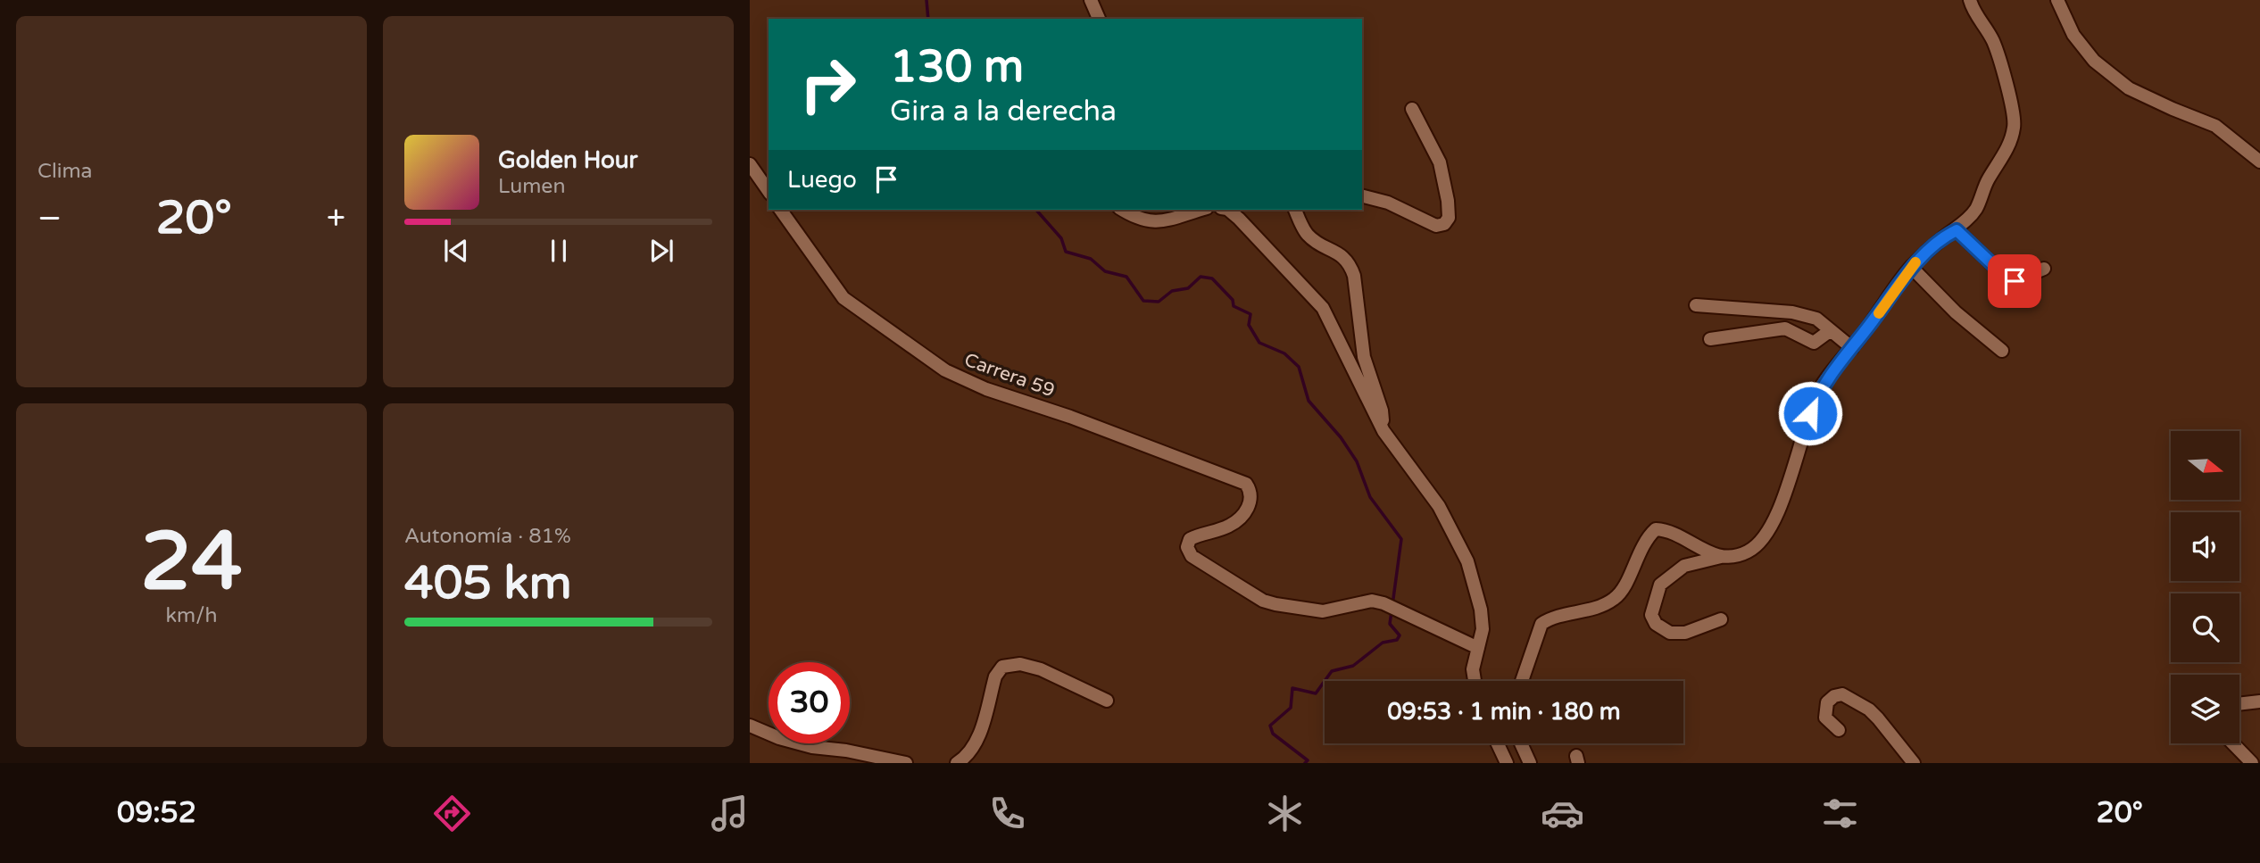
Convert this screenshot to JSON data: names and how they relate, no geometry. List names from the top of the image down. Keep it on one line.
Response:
{"streets":{"street":["Carrera 59"]},"north":"right","page":{"tile":["Clima",["24","km/h"],["Autonomía · 81%","405 km"]],"turn":["130 m","Gira a la derecha"],"song":["Golden Hour","Lumen"],"then":"Luego","heat":["−","20°","+"],"limit":"30","trip":"09:53 · 1 min · 180 m","tabs":["09:52","20°"]}}
